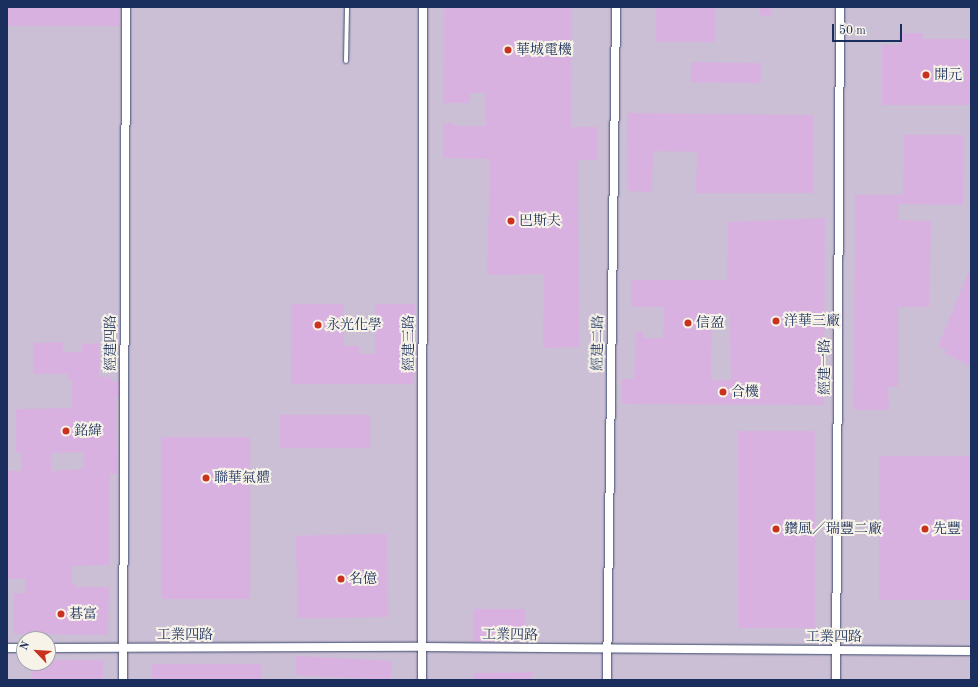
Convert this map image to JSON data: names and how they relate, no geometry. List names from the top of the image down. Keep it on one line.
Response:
{"streets":{"street":["經建四路","經建三路","經建二路","經建一路","工業四路"]},"crossings":[["經建四路","工業四路"],["經建三路","工業四路"],["經建二路","工業四路"],["經建一路","工業四路"]],"places":["華城電機","開元","巴斯夫","洋華三廠","信盈","永光化學","合機","銘緯","聯華氣體","鑽風／瑞豐二廠","先豐","名億","碁富"],"scale_bar":"50 m","north":"top left"}
